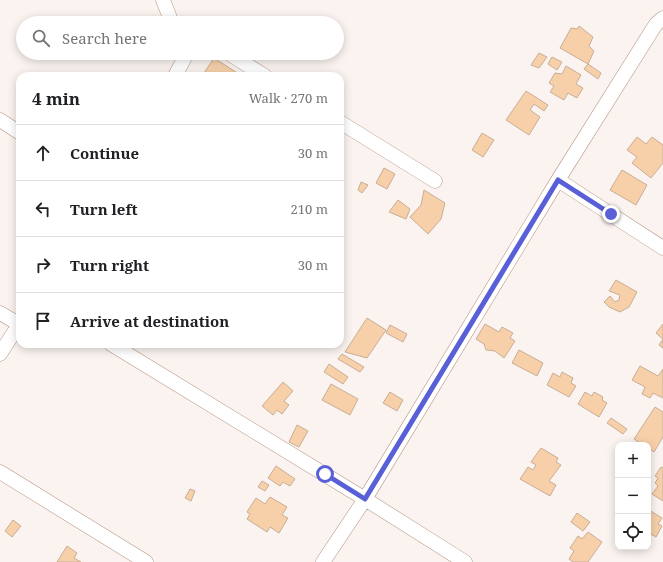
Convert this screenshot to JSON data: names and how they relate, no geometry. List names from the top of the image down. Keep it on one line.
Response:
{"page":{"search":"Search here","heading":["4 min","Walk · 270 m"],"list":[["Continue","30 m"],["Turn left","210 m"],["Turn right","30 m"],"Arrive at destination"],"map_buttons":["+","−"]}}
